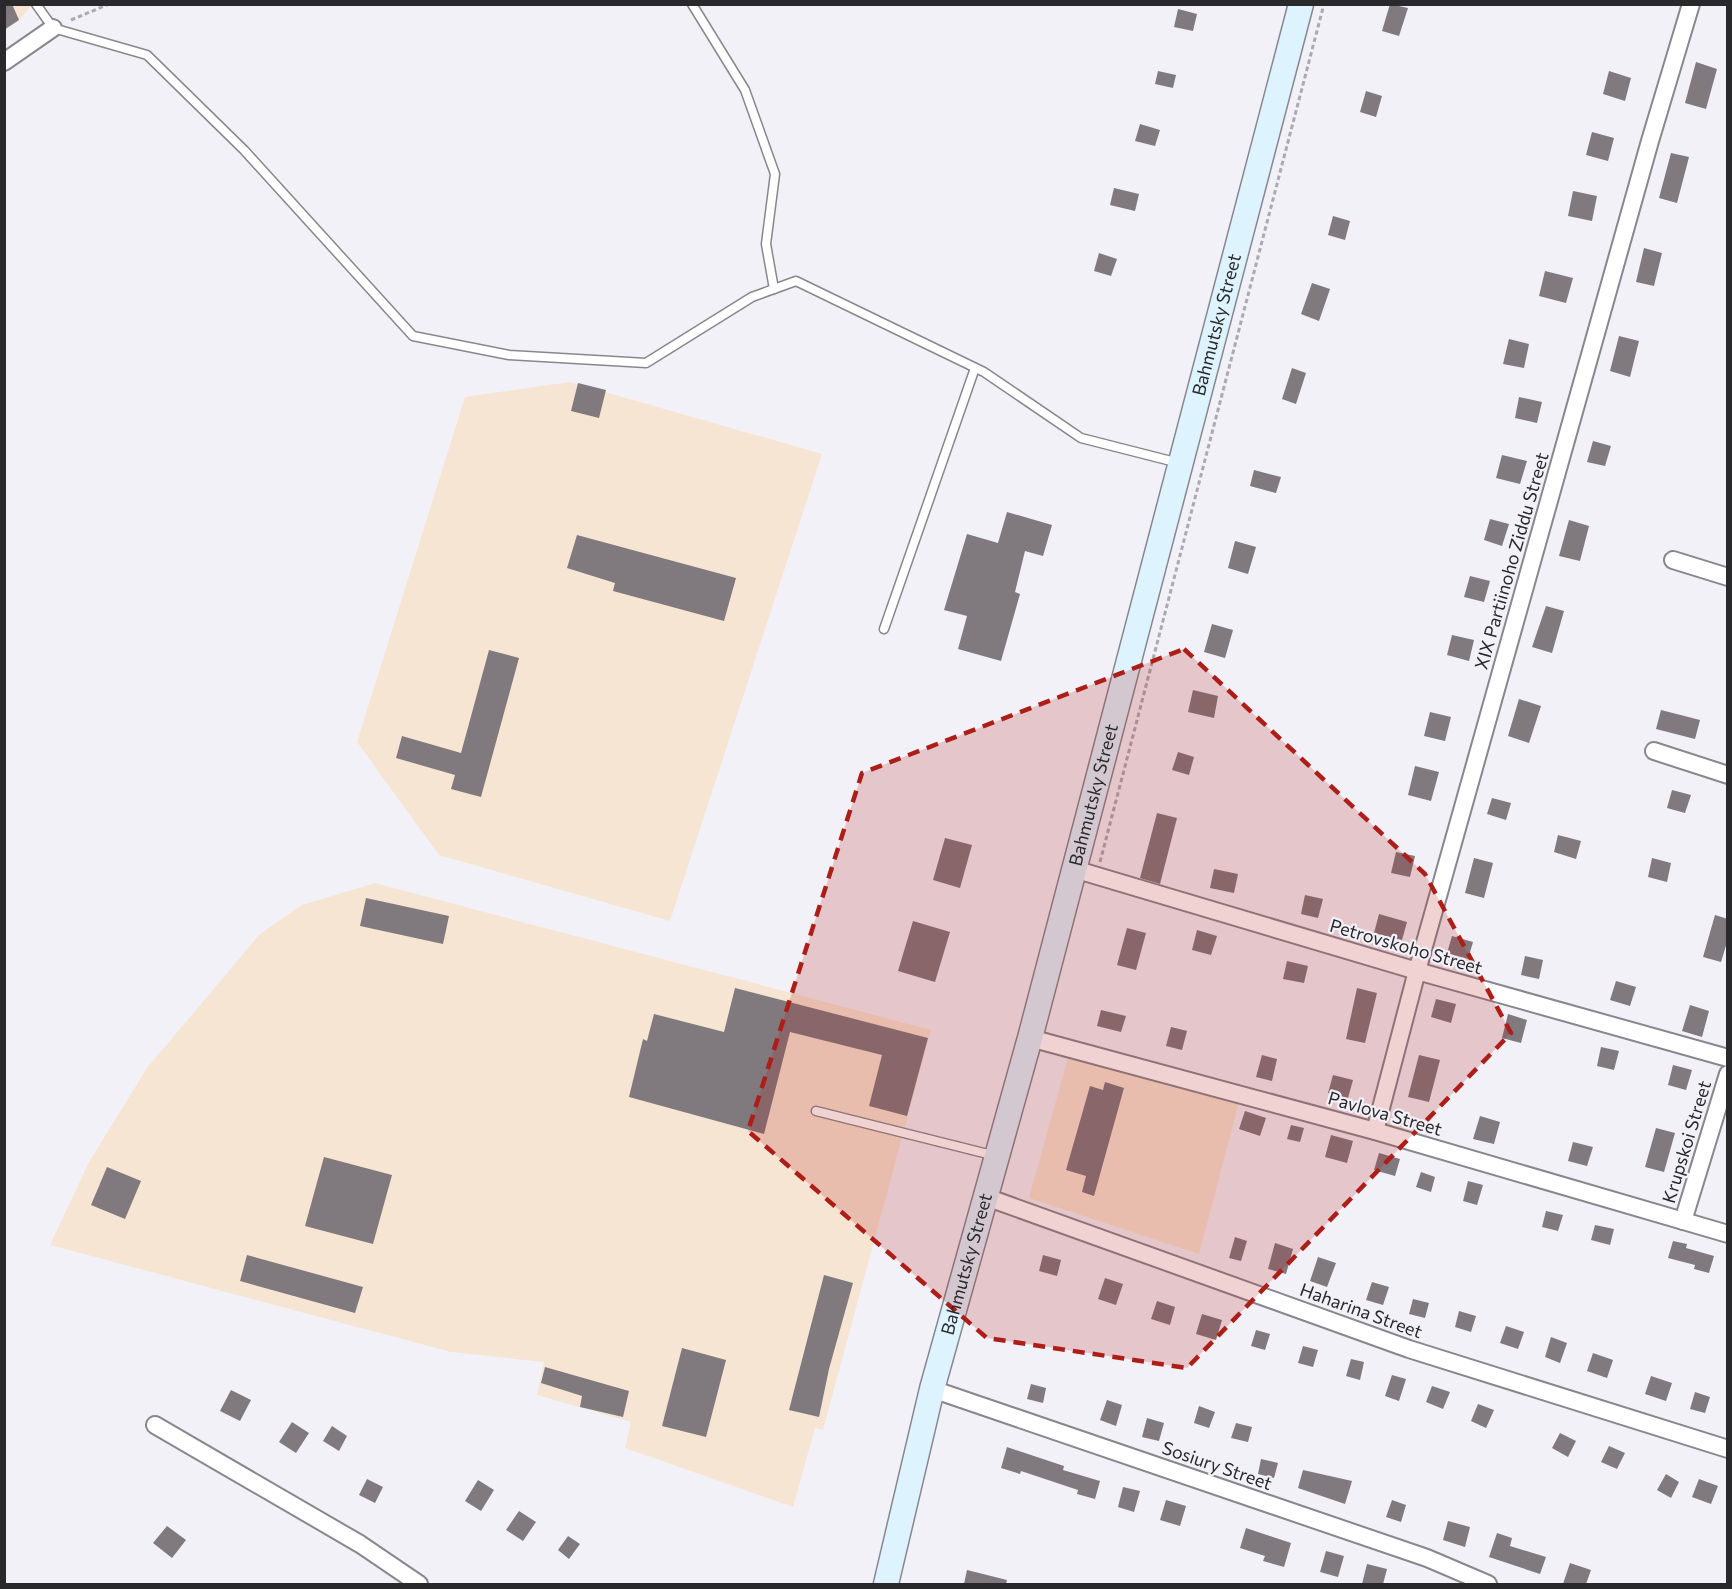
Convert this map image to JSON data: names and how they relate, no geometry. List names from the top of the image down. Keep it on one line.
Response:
{"streets":{"main road":["Bahmutsky Street"],"street":["XIX Partiinoho Ziddu Street","Petrovskoho Street","Pavlova Street","Krupskoi Street","Haharina Street","Sosiury Street"]},"crossings":[["Bahmutsky Street","Petrovskoho Street"],["Bahmutsky Street","Pavlova Street"],["Bahmutsky Street","Haharina Street"],["Bahmutsky Street","Sosiury Street"],["XIX Partiinoho Ziddu Street","Petrovskoho Street"],["XIX Partiinoho Ziddu Street","Pavlova Street"],["Pavlova Street","Krupskoi Street"]]}
